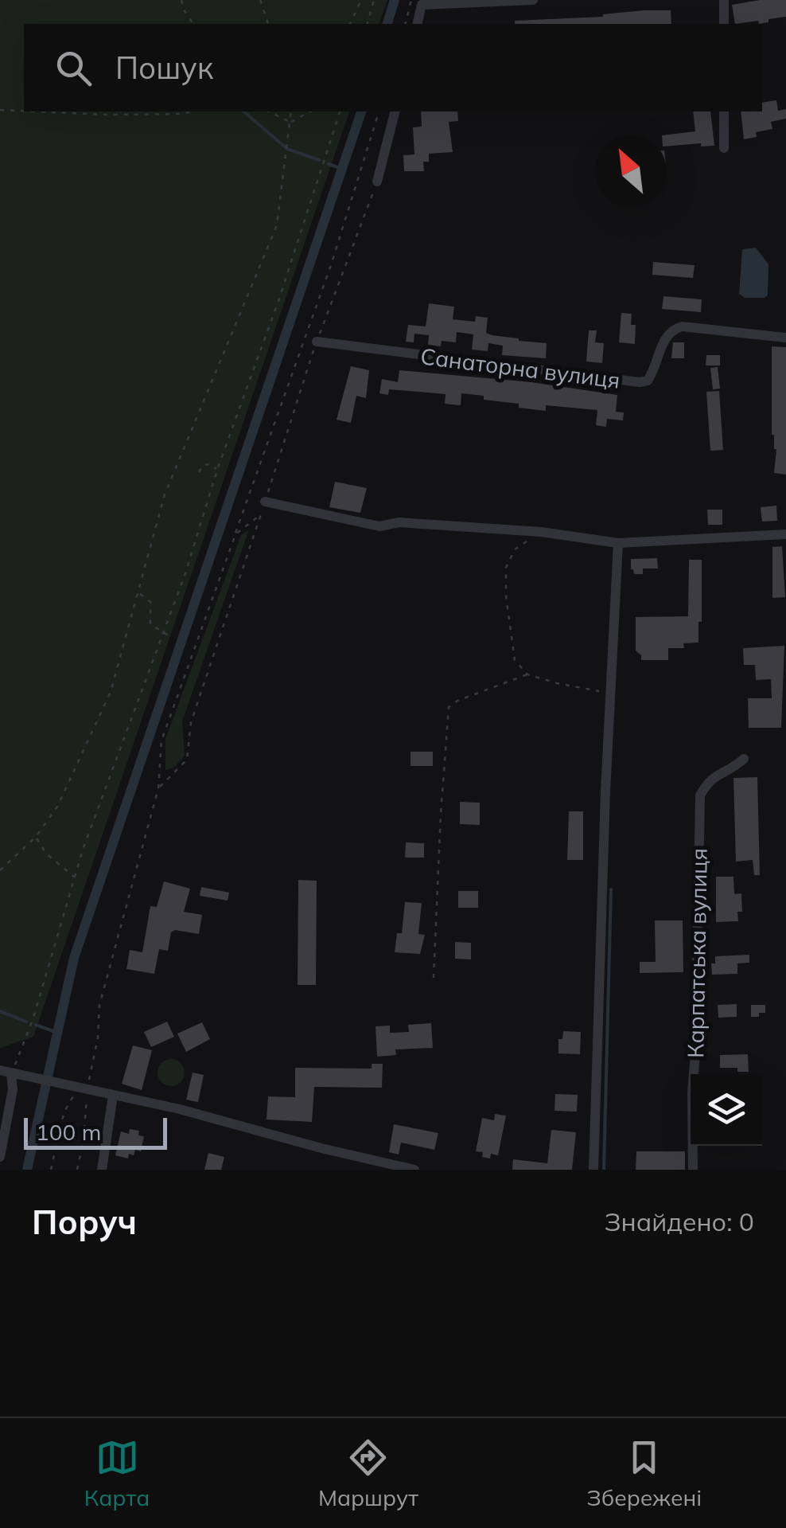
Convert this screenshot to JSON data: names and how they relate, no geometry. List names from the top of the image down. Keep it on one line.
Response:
{"streets":{"street":["Санаторна вулиця","Карпатська вулиця"]},"scale_bar":"100 m","north":"top left","page":{"search":"Пошук","scale":"100 m","heading":["Поруч","Знайдено: 0"],"nav":["Карта","Маршрут","Збережені"]}}
